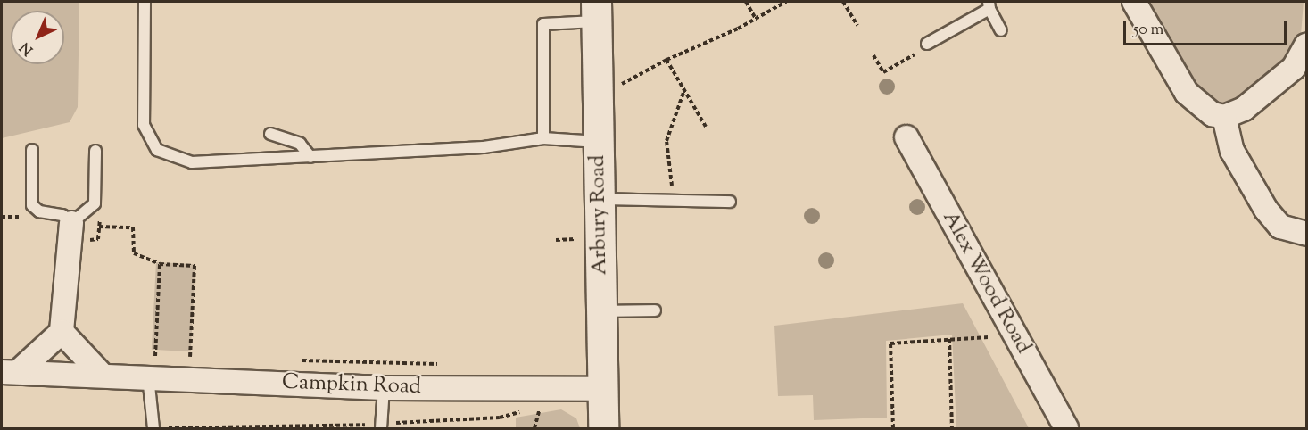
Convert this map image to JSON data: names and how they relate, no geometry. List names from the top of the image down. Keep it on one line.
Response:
{"streets":{"street":["Arbury Road","Alex Wood Road","Campkin Road"]},"crossings":[["Arbury Road","Campkin Road"]],"scale_bar":"50 m","north":"bottom left"}
